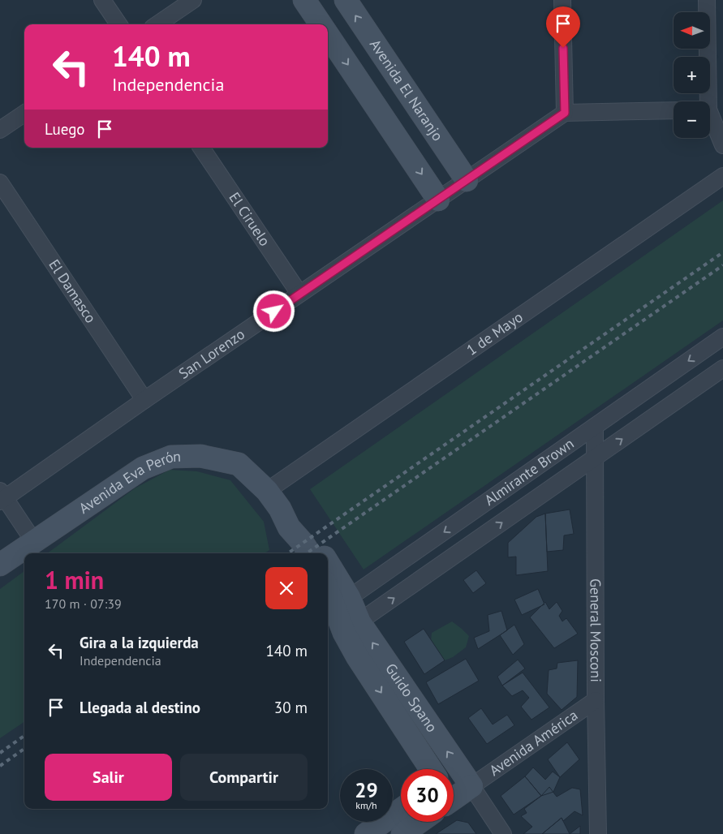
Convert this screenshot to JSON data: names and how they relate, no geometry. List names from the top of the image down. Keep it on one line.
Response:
{"streets":{"main road":["Avenida El Naranjo","Avenida Eva Perón","Guido Spano","Avenida América"],"street":["El Ciruelo","El Damasco","1 de Mayo","San Lorenzo","Almirante Brown","General Mosconi"]},"crossings":[["Avenida El Naranjo","San Lorenzo"],["El Ciruelo","San Lorenzo"],["El Damasco","San Lorenzo"],["1 de Mayo","Avenida Eva Perón"],["1 de Mayo","Guido Spano"],["Almirante Brown","General Mosconi"],["Almirante Brown","Guido Spano"],["Avenida Eva Perón","Guido Spano"],["General Mosconi","Avenida América"],["Guido Spano","Avenida América"]],"north":"left","page":{"map_buttons":["+","−"],"turn":["140 m","Independencia"],"then":"Luego","heading":["1 min","170 m · 07:39"],"list":[{"name":"Gira a la izquierda","note":"Independencia","value":"140 m"},{"name":"Llegada al destino","value":"30 m"}],"buttons":["Salir","Compartir"],"speed":"29 km/h","limit":"30"}}
